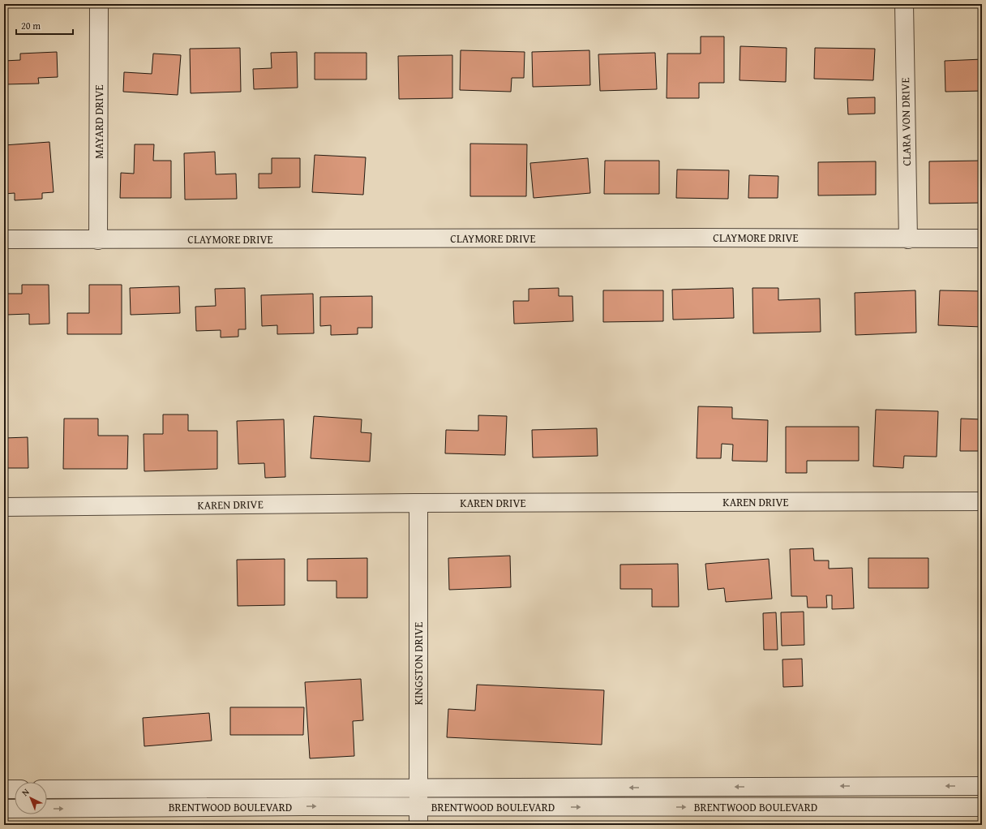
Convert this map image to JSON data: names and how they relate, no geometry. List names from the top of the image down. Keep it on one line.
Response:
{"streets":{"street":["MAYARD DRIVE","CLARA VON DRIVE","CLAYMORE DRIVE","KAREN DRIVE","KINGSTON DRIVE","BRENTWOOD BOULEVARD"]},"crossings":[["MAYARD DRIVE","CLAYMORE DRIVE"],["CLARA VON DRIVE","CLAYMORE DRIVE"],["KAREN DRIVE","KINGSTON DRIVE"],["KINGSTON DRIVE","BRENTWOOD BOULEVARD"]],"scale_bar":"20 m","north":"top left"}
